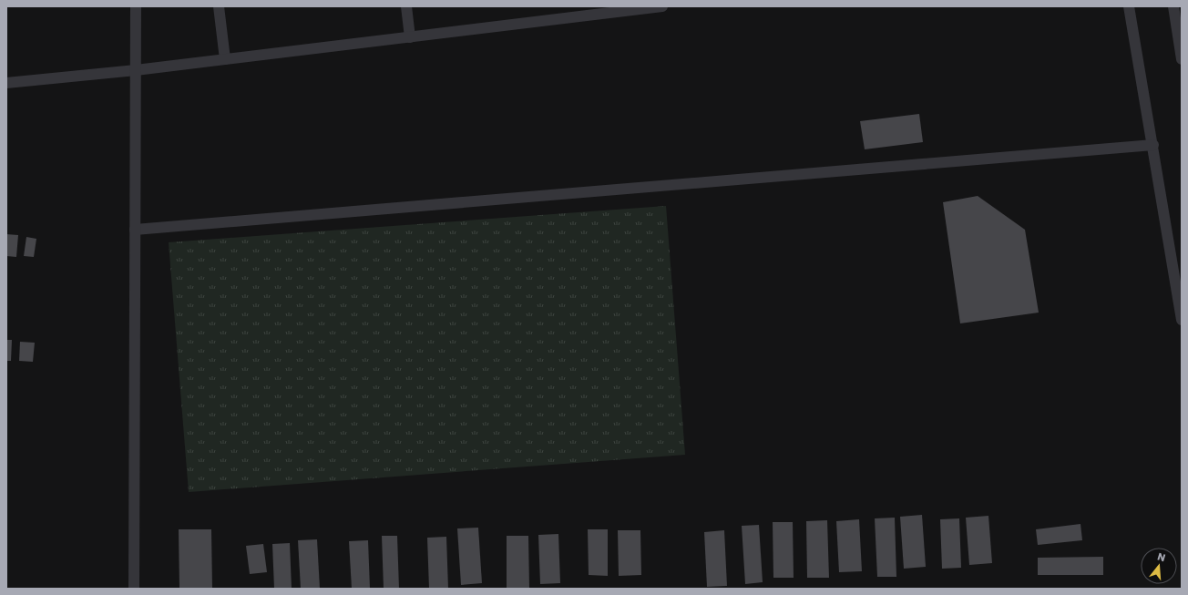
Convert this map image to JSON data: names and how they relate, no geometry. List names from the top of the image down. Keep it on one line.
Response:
{"north":"top"}
